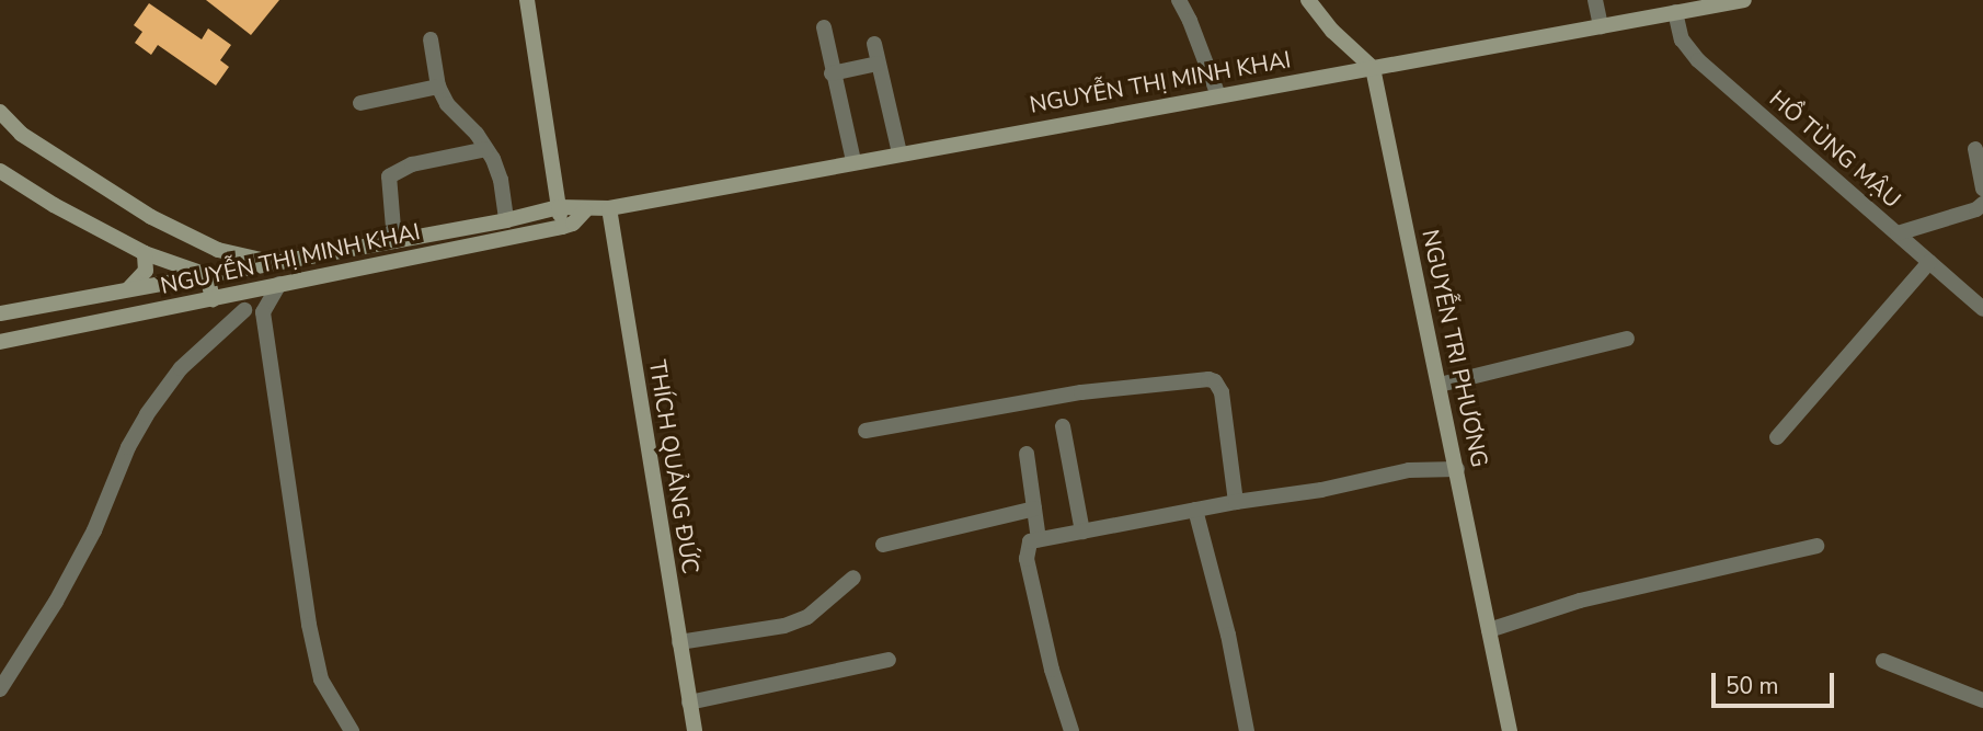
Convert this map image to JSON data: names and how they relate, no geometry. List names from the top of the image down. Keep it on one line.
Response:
{"streets":{"main road":["NGUYỄN THỊ MINH KHAI","NGUYỄN TRI PHƯƠNG","THÍCH QUẢNG ĐỨC"],"street":["HỒ TÙNG MẬU"]},"crossings":[["NGUYỄN THỊ MINH KHAI","HỒ TÙNG MẬU"],["NGUYỄN THỊ MINH KHAI","NGUYỄN TRI PHƯƠNG"],["NGUYỄN THỊ MINH KHAI","THÍCH QUẢNG ĐỨC"]],"scale_bar":"50 m"}
